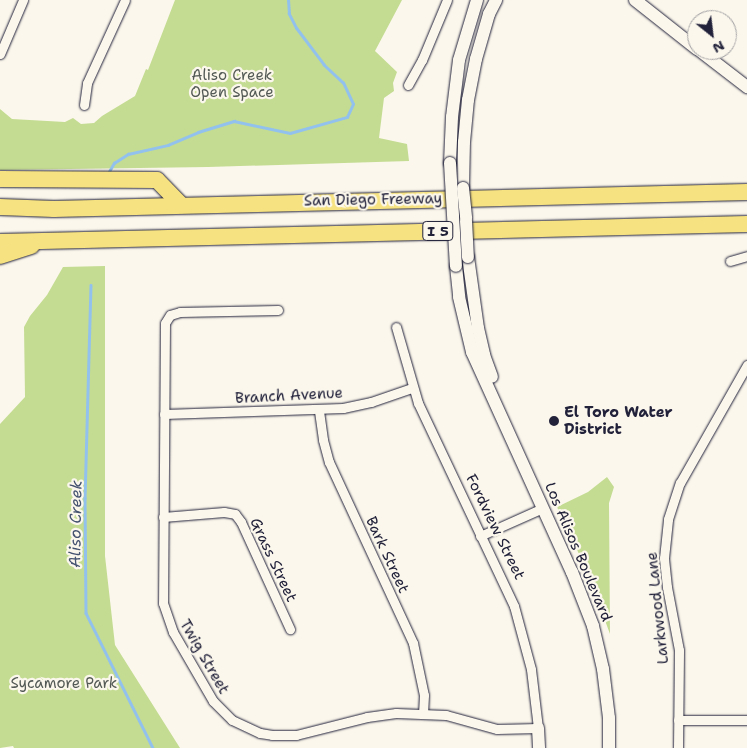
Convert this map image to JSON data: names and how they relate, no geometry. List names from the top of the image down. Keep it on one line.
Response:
{"streets":{"highway":["San Diego Freeway","I 5"],"main road":["Fordview Street","Los Alisos Boulevard"],"street":["Branch Avenue","Bark Street","Grass Street","Larkwood Lane","Twig Street"]},"crossings":[["Branch Avenue","Fordview Street"],["Branch Avenue","Bark Street"],["Branch Avenue","Twig Street"],["Fordview Street","Twig Street"],["Bark Street","Twig Street"],["Grass Street","Twig Street"]],"water":["Aliso Creek"],"parks":["Aliso Creek Open Space","Sycamore Park"],"places":["El Toro Water District"],"north":"bottom right"}
